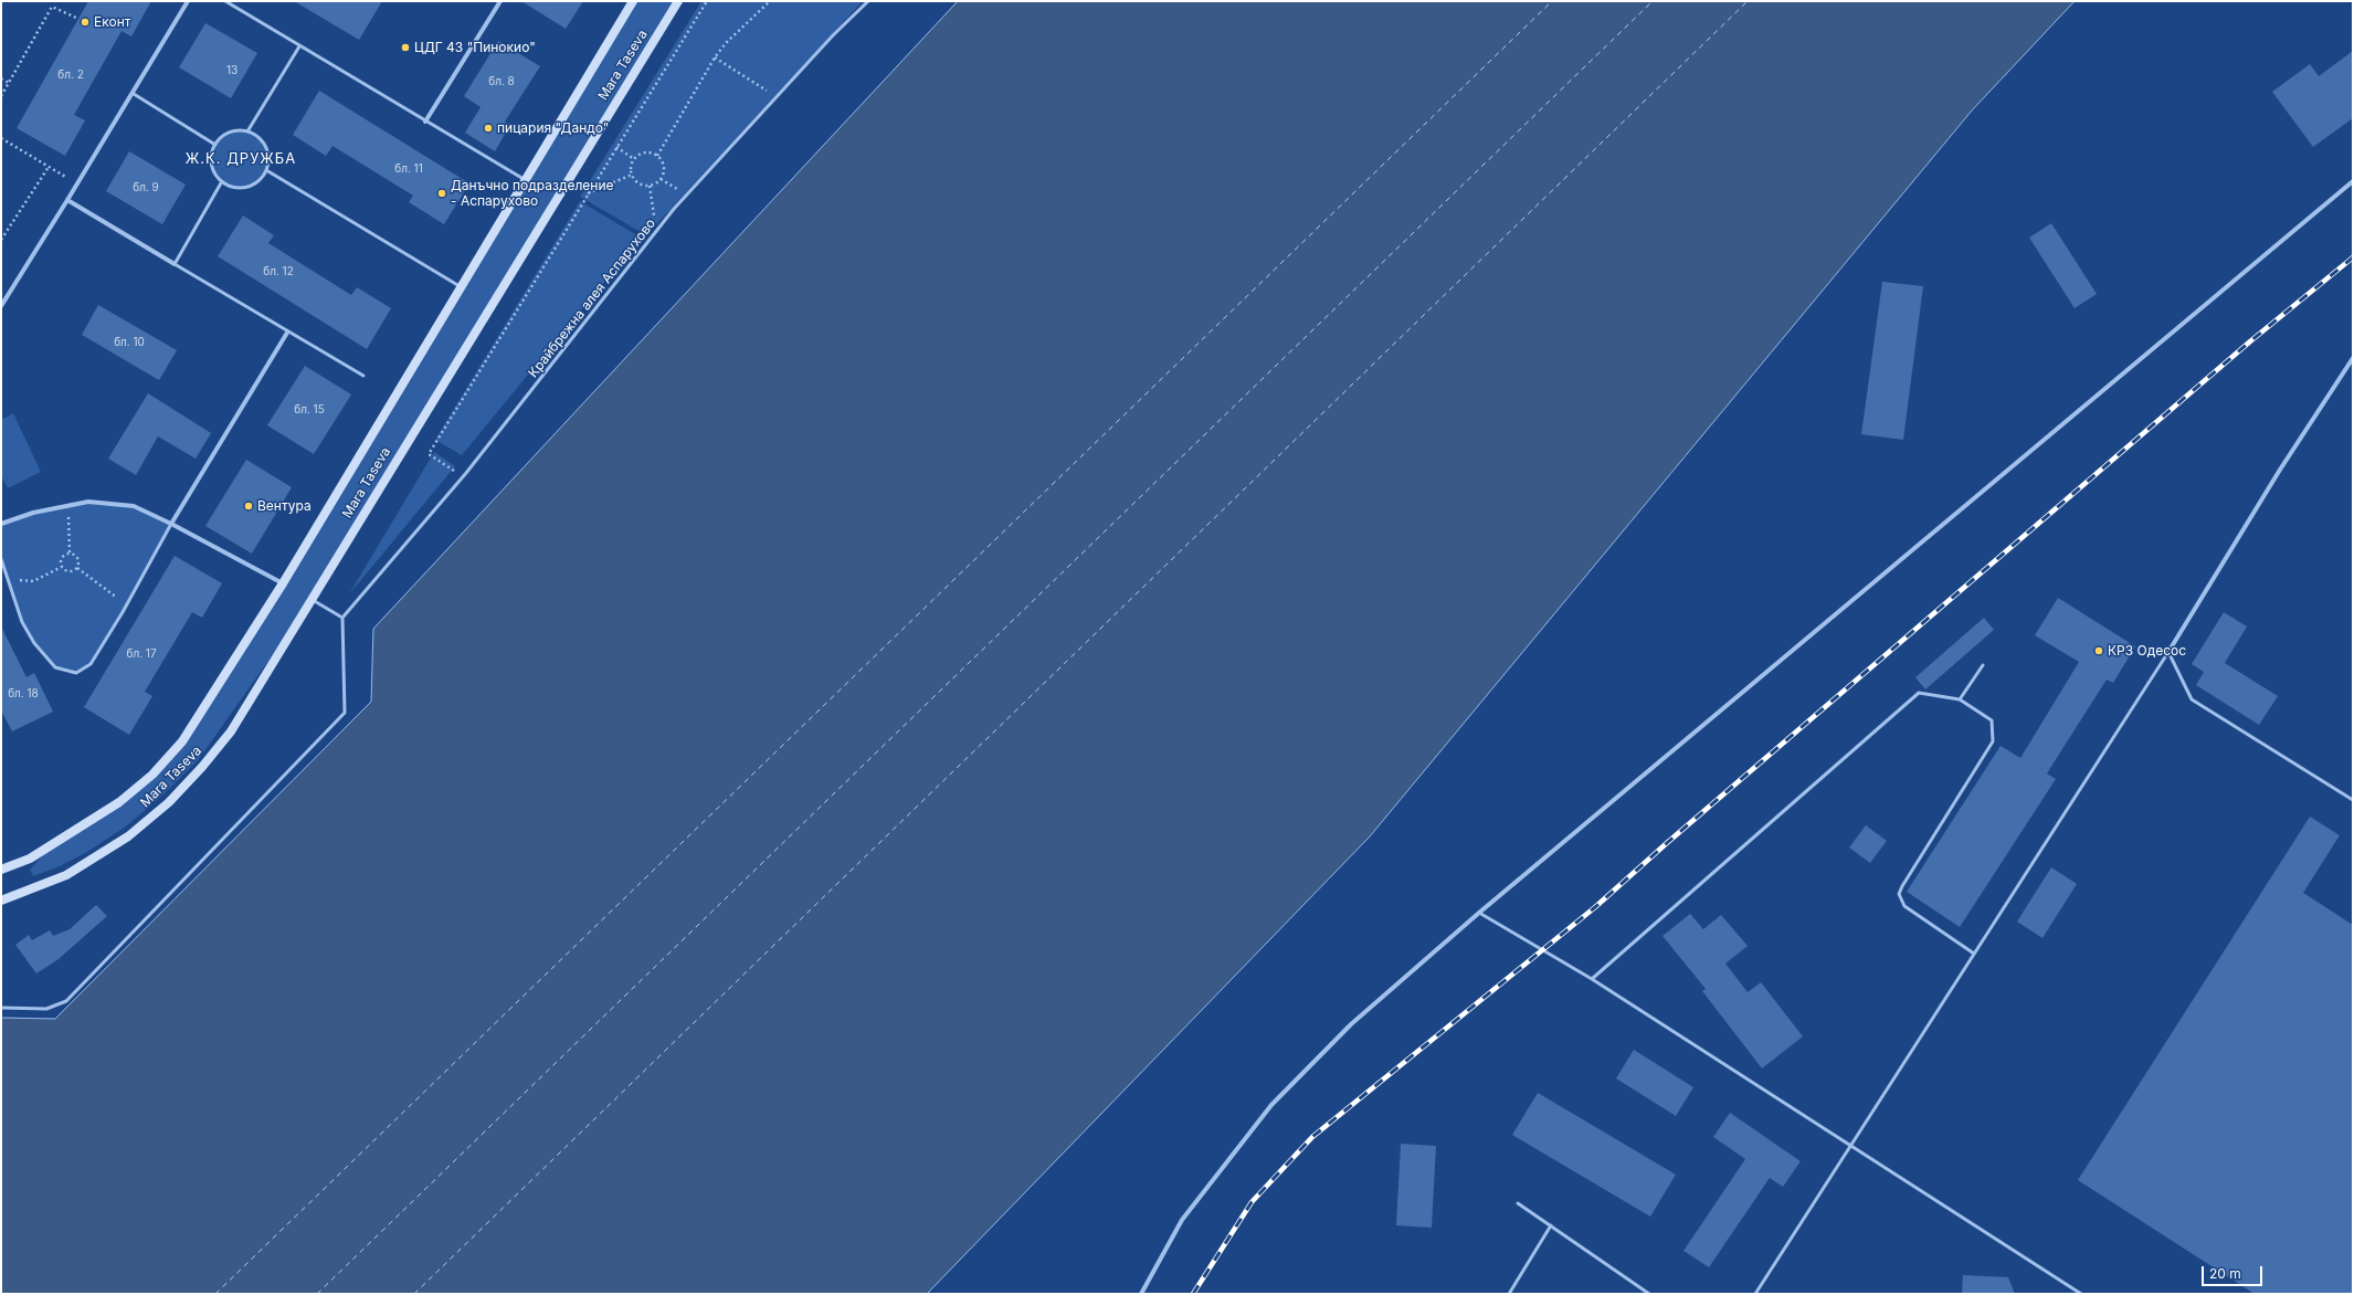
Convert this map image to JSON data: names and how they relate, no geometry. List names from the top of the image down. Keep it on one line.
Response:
{"streets":{"main road":["Mara Taseva"],"lane":["Крайбрежна алея Аспарухово"]},"districts":["Ж.К. ДРУЖБА"],"places":["Еконт","ЦДГ 43 \"Пинокио\"","пицария \"Дандо\"","Данъчно подразделение - Аспарухово","Вентура","КРЗ Одесос"],"house_numbers":["13","бл. 2","бл. 8","бл. 11","бл. 9","бл. 12","бл. 10","бл. 15","бл. 17","бл. 18"],"scale_bar":"20 m"}
